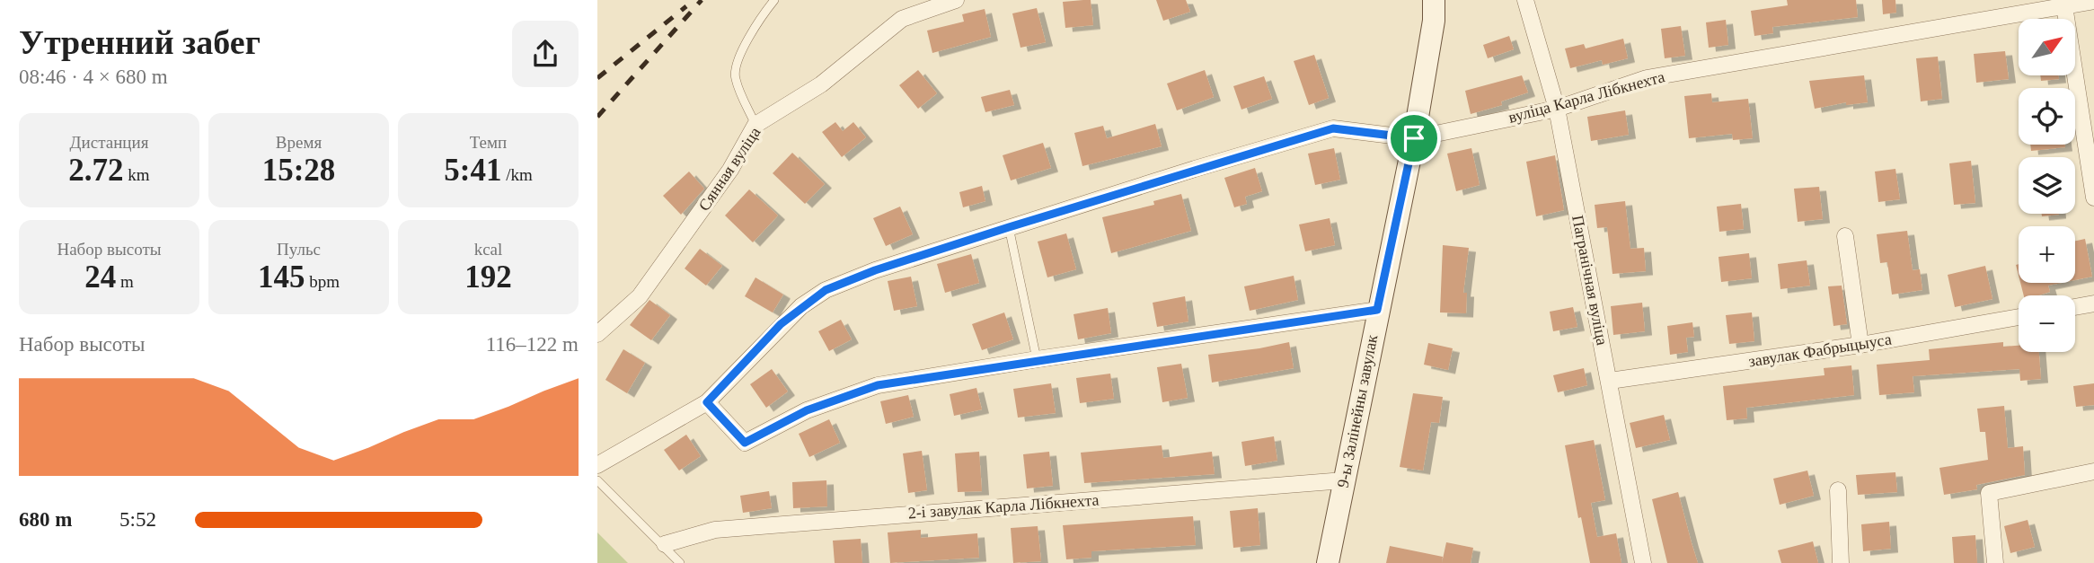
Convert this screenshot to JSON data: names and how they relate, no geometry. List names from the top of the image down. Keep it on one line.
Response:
{"streets":{"street":["вуліца Карла Лібкнехта","Сянная вуліца","Пагранічная вуліца","завулак Фабрыцыуса","9-ы Залінейны завулак","2-і завулак Карла Лібкнехта"]},"crossings":[["вуліца Карла Лібкнехта","Пагранічная вуліца"],["вуліца Карла Лібкнехта","9-ы Залінейны завулак"],["Пагранічная вуліца","завулак Фабрыцыуса"],["9-ы Залінейны завулак","2-і завулак Карла Лібкнехта"]],"north":"top right","page":{"heading":["Утренний забег","08:46 · 4 × 680 m"],"map_buttons":["+","−"],"stats":[["Дистанция","2.72 km"],["Время","15:28"],["Темп","5:41 /km"],["Набор высоты","24 m"],["Пульс","145 bpm"],["kcal","192"]],"chart":["Набор высоты","116–122 m"],"list":[{"name":"680 m","note":"5:52"}]}}
